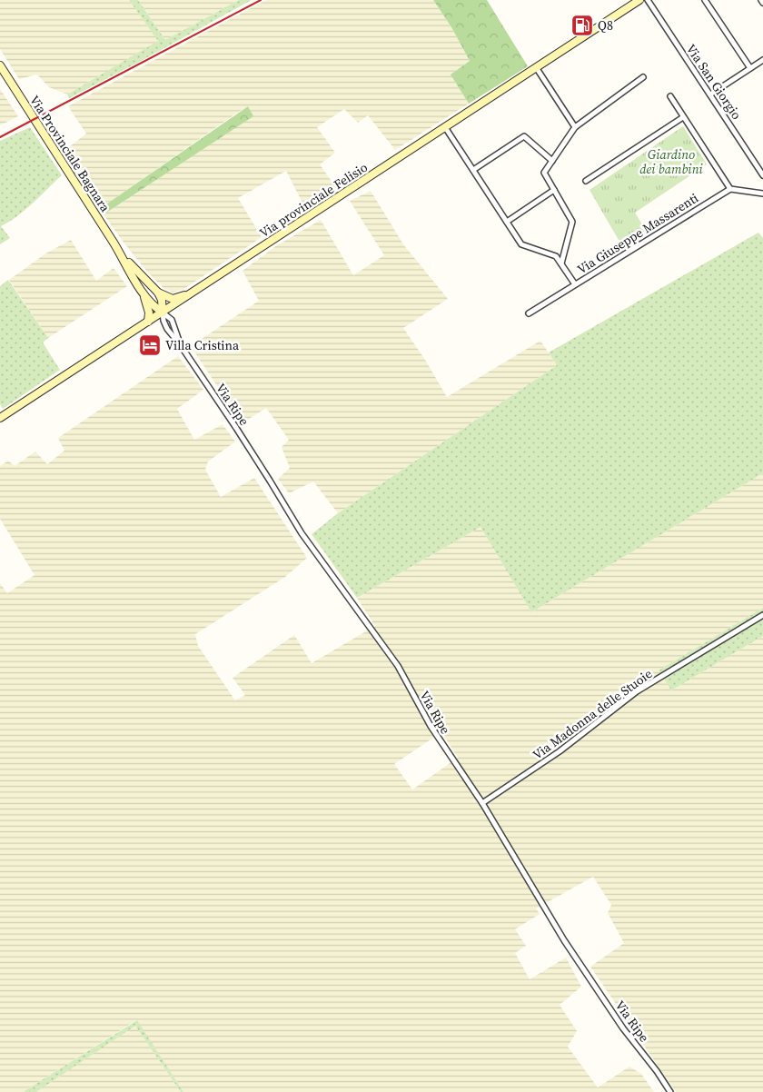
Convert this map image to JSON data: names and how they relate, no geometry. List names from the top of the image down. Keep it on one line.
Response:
{"streets":{"main road":["Via Provinciale Bagnara","Via provinciale Felisio"],"street":["Via San Giorgio","Via Giuseppe Massarenti","Via Ripe","Via Madonna delle Stuoie"]},"crossings":[["Via Provinciale Bagnara","Via provinciale Felisio"],["Via Provinciale Bagnara","Via Ripe"],["Via provinciale Felisio","Via Ripe"],["Via Ripe","Via Madonna delle Stuoie"]],"parks":["Giardino dei bambini"],"places":{"fuel station":["Q8"],"hotel":["Villa Cristina"]}}
